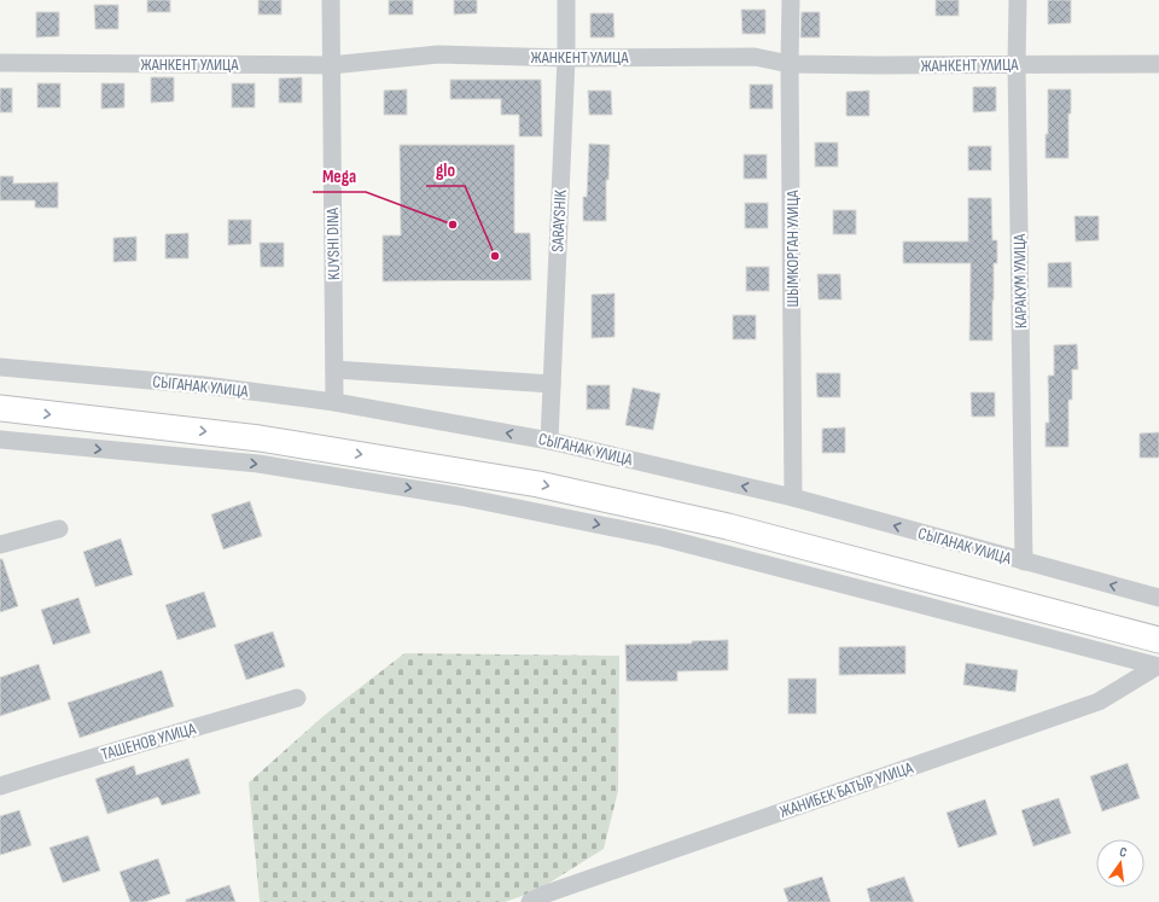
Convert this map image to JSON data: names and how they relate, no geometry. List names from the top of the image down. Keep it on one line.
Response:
{"streets":{"street":["ЖАНКЕНТ УЛИЦА","SARAYSHIK","KUYSHI DINA","ШЫМКОРГАН УЛИЦА","КАРАКУМ УЛИЦА","СЫГАНАК УЛИЦА","ТАШЕНОВ УЛИЦА","ЖАНИБЕК БАТЫР УЛИЦА"]},"crossings":[["ЖАНКЕНТ УЛИЦА","SARAYSHIK"],["ЖАНКЕНТ УЛИЦА","KUYSHI DINA"],["ЖАНКЕНТ УЛИЦА","ШЫМКОРГАН УЛИЦА"],["ЖАНКЕНТ УЛИЦА","КАРАКУМ УЛИЦА"],["SARAYSHIK","СЫГАНАК УЛИЦА"],["KUYSHI DINA","СЫГАНАК УЛИЦА"],["ШЫМКОРГАН УЛИЦА","СЫГАНАК УЛИЦА"],["КАРАКУМ УЛИЦА","СЫГАНАК УЛИЦА"]],"places":["Mega","glo"],"north":"top"}
